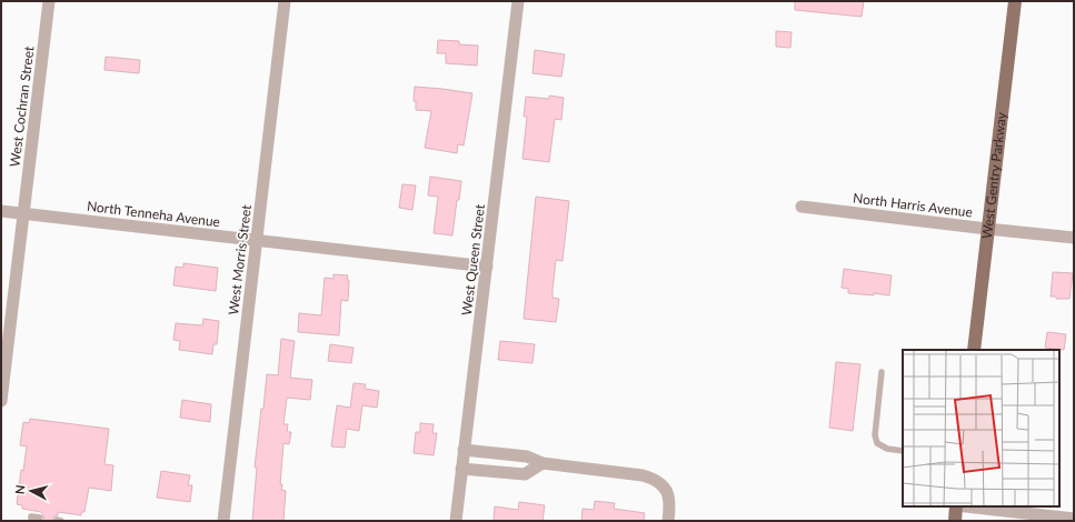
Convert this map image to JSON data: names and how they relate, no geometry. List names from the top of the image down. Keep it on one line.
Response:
{"streets":{"main road":["West Gentry Parkway"],"street":["West Cochran Street","North Harris Avenue","North Tenneha Avenue","West Morris Street","West Queen Street"]},"crossings":[["West Cochran Street","North Tenneha Avenue"],["West Gentry Parkway","North Harris Avenue"],["North Tenneha Avenue","West Morris Street"],["North Tenneha Avenue","West Queen Street"]],"north":"left"}
